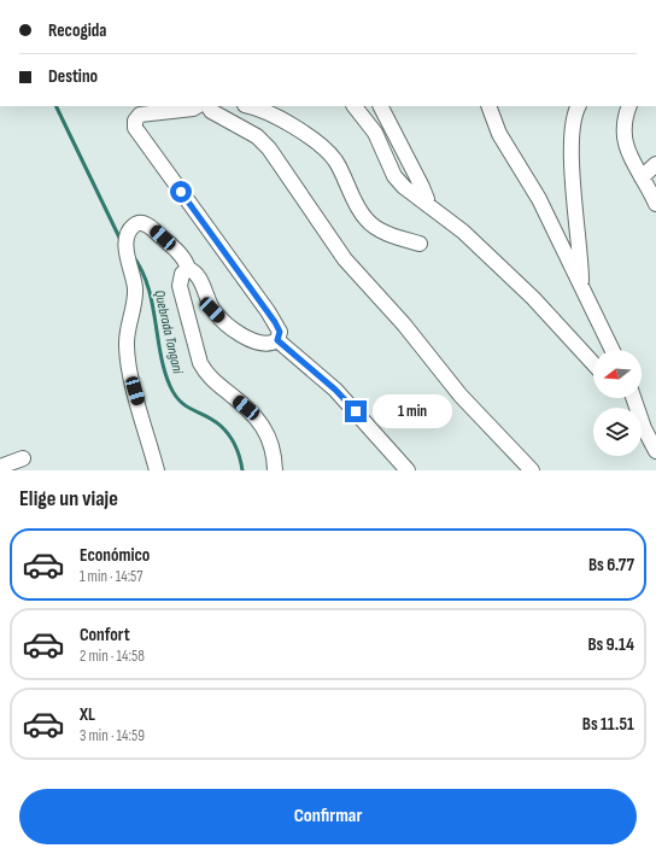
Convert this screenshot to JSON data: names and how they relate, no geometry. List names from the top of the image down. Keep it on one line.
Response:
{"water":["Quebrada Tangani"],"north":"left","page":{"banner":["Recogida","Destino"],"bubble":"1 min","heading":"Elige un viaje","list":[{"name":"Económico","note":"1 min · 14:57","value":"Bs 6.77"},{"name":"Confort","note":"2 min · 14:58","value":"Bs 9.14"},{"name":"XL","note":"3 min · 14:59","value":"Bs 11.51"}],"buttons":"Confirmar"}}
